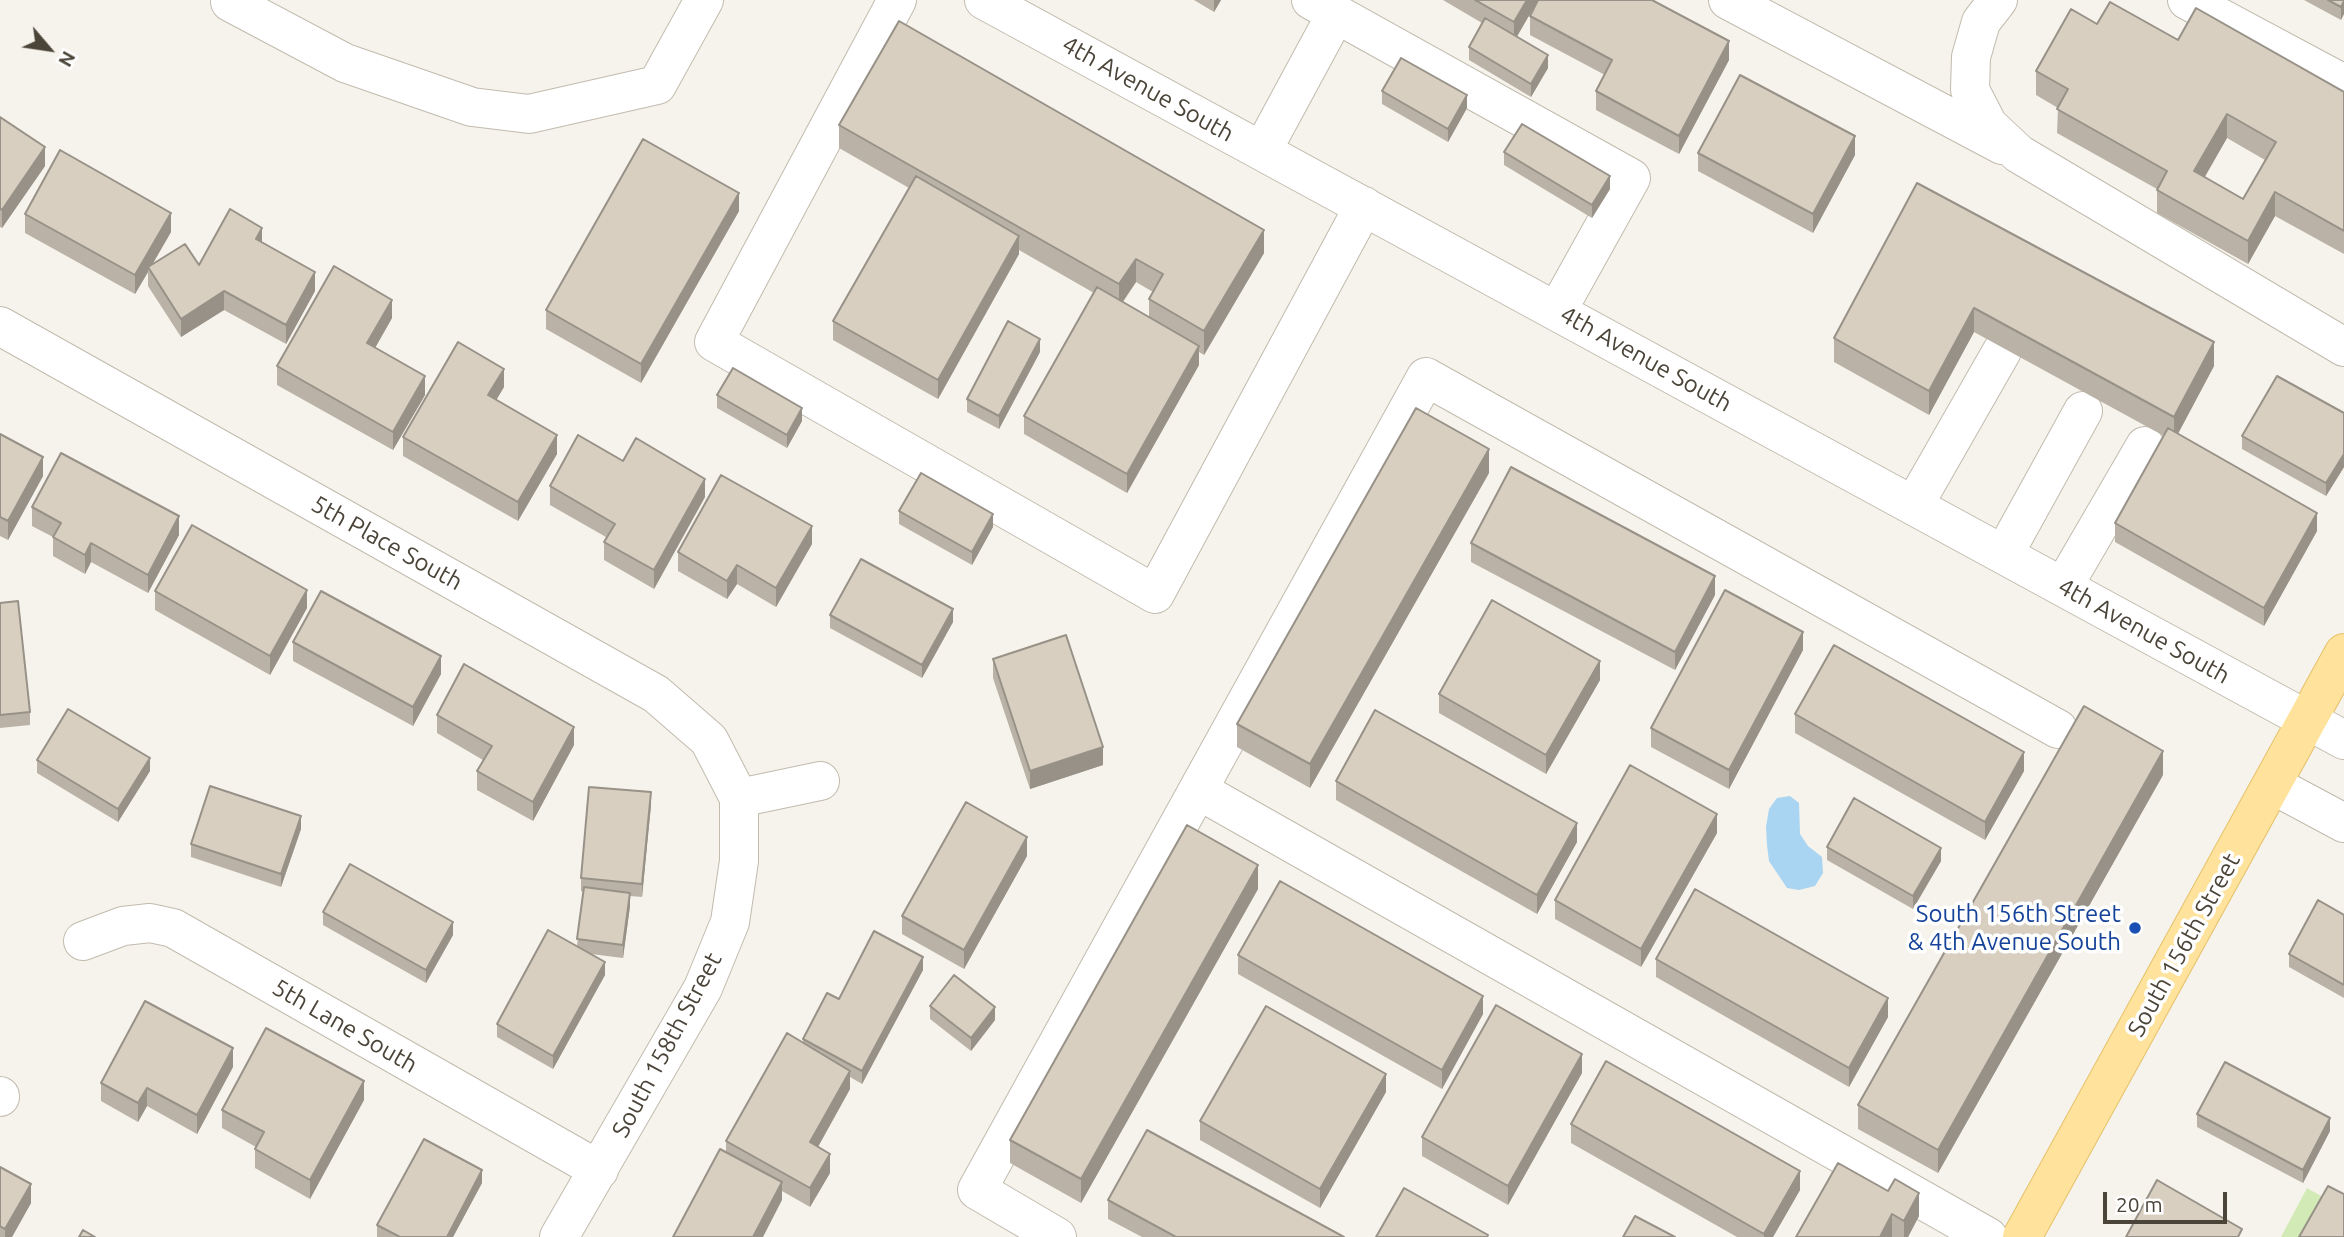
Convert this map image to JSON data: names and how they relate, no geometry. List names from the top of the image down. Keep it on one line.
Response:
{"streets":{"main road":["South 156th Street"],"street":["4th Avenue South","5th Place South","5th Lane South","South 158th Street"]},"crossings":[["4th Avenue South","South 156th Street"],["5th Place South","South 158th Street"],["5th Lane South","South 158th Street"]],"places":["South 156th Street & 4th Avenue South"],"scale_bar":"20 m","north":"bottom right"}
